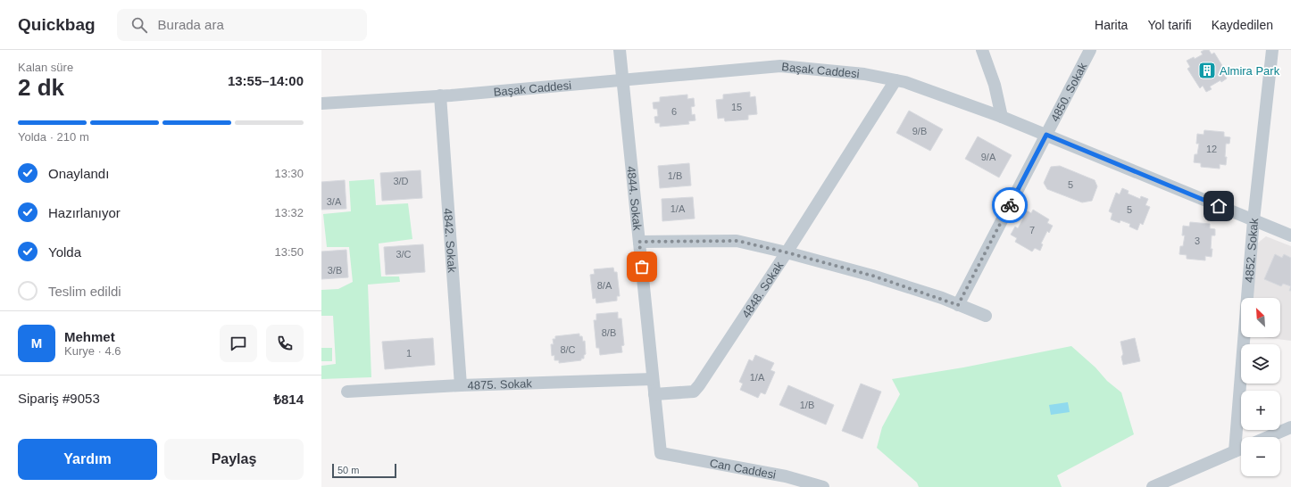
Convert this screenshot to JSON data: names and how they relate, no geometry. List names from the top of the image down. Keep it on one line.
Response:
{"streets":{"street":["Başak Caddesi","4850. Sokak","4844. Sokak","4842. Sokak","4852. Sokak","4848. Sokak","4875. Sokak","Can Caddesi"]},"crossings":[["Başak Caddesi","4850. Sokak"],["Başak Caddesi","4844. Sokak"],["Başak Caddesi","4842. Sokak"],["Başak Caddesi","4852. Sokak"],["Başak Caddesi","4848. Sokak"],["4844. Sokak","4848. Sokak"],["4844. Sokak","4875. Sokak"],["4844. Sokak","Can Caddesi"],["4842. Sokak","4875. Sokak"]],"places":{"building":["Almira Park"]},"house_numbers":["15","6","9/B","12","9/A","1/B","3/D","5","3/A","1/A","5","7","3","3/C","3/B","8/A","8/B","8/C","1","1/A","1/B"],"scale_bar":"50 m","north":"top left","page":{"header":"Quickbag","search":"Burada ara","nav":["Harita","Yol tarifi","Kaydedilen"],"heading":["2 dk","Kalan süre","13:55–14:00"],"panel":["Mehmet","Kurye · 4.6","Sipariş #9053","₺814"],"bar":"Yolda · 210 m","list":[["Onaylandı","13:30"],["Hazırlanıyor","13:32"],["Yolda","13:50"],"Teslim edildi"],"map_buttons":["+","−"],"round":"M","buttons":["Yardım","Paylaş"],"scale":"50 m"}}
